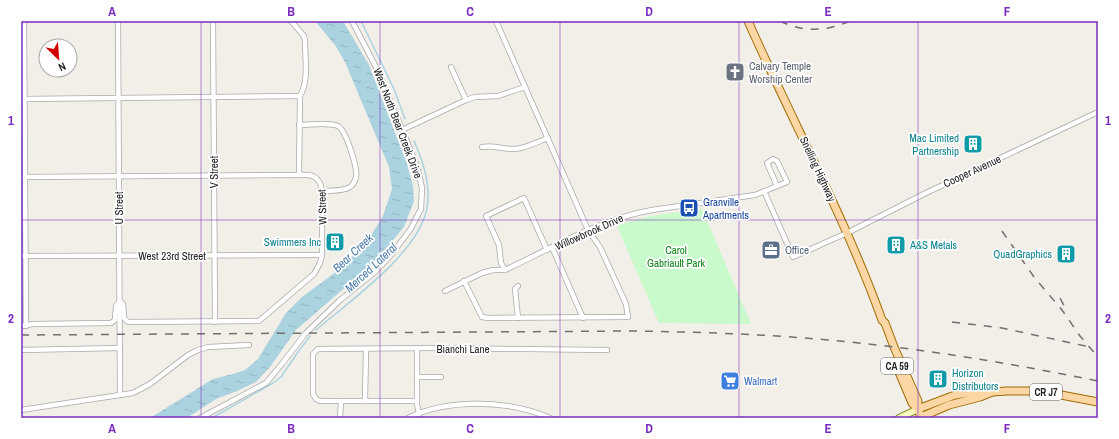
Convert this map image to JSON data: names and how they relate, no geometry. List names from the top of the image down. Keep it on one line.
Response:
{"streets":{"main road":["Snelling Highway","CA 59","CR J7"],"street":["West North Bear Creek Drive","Cooper Avenue","V Street","W Street","U Street","Willowbrook Drive","West 23rd Street","Bianchi Lane"]},"crossings":[["Snelling Highway","Cooper Avenue"],["Snelling Highway","CR J7"],["V Street","W Street"],["V Street","West 23rd Street"],["W Street","West 23rd Street"],["U Street","West 23rd Street"]],"water":["Bear Creek","Merced Lateral"],"parks":["Carol Gabriault Park"],"places":{"church":["Calvary Temple Worship Center"],"building":["Mac Limited Partnership","Swimmers Inc","A&S Metals","QuadGraphics","Horizon Distributors"],"bus stop":["Granville Apartments"],"office":["Office"],"supermarket":["Walmart"]},"north":"bottom right","grid":{"columns":["A","B","C","D","E","F"],"rows":["1","2"]}}
